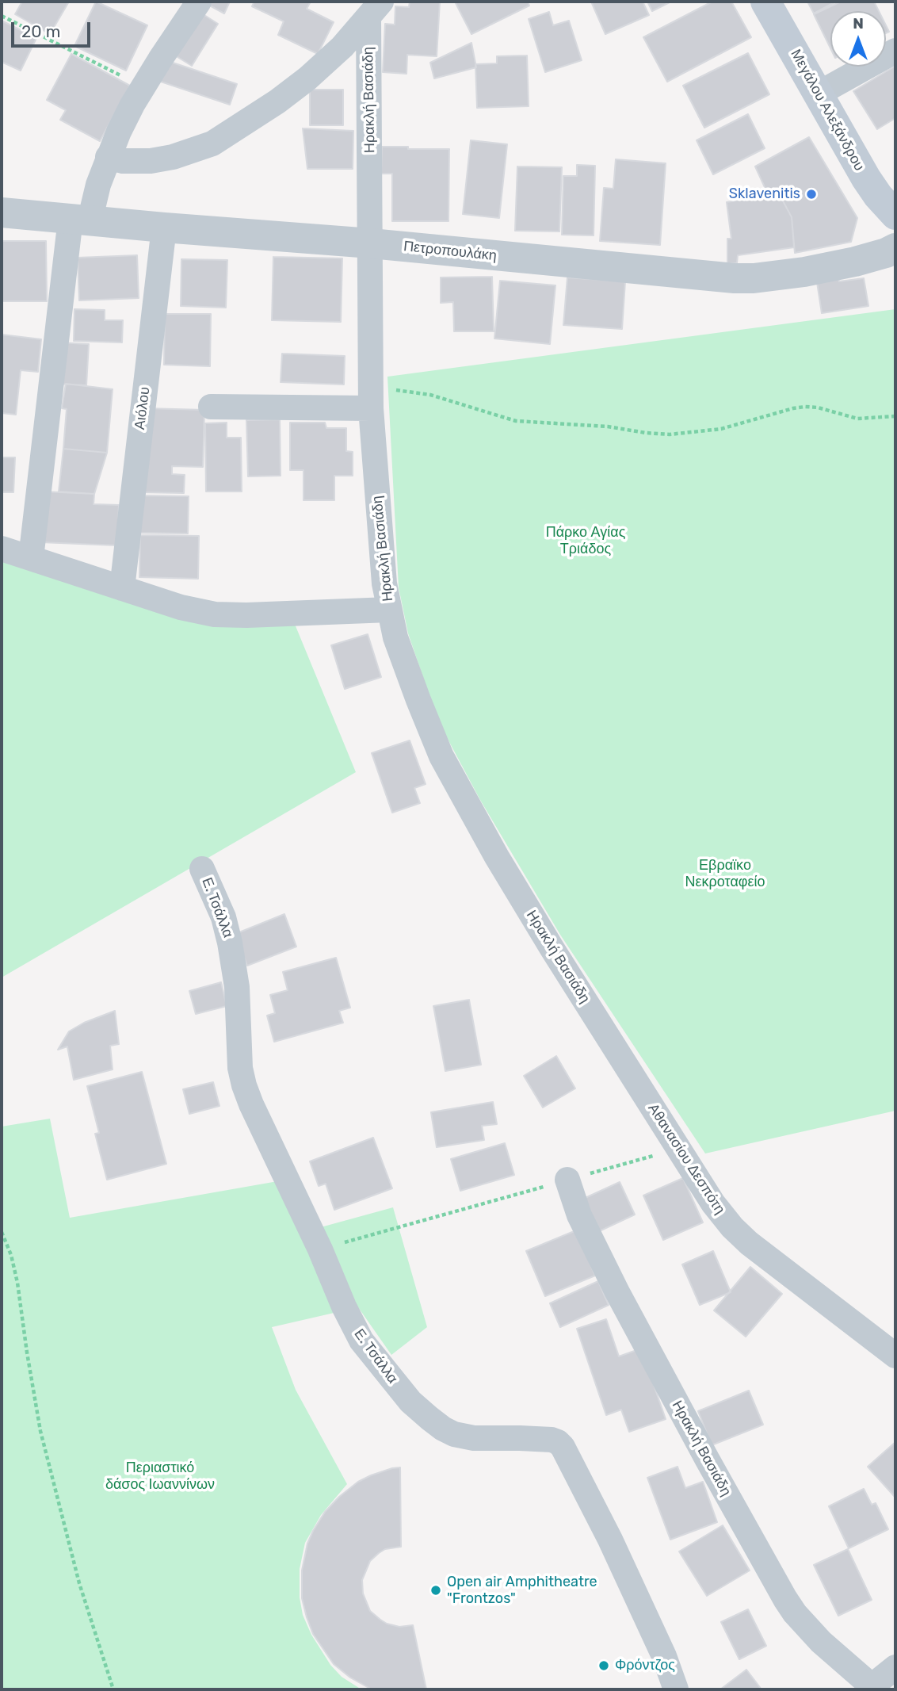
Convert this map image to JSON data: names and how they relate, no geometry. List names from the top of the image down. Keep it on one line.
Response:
{"streets":{"main road":["Μεγάλου Αλεξάνδρου"],"street":["Ηρακλή Βασιάδη","Πετροπουλάκη","Αιόλου","Ε. Τσάλλα","Αθανασίου Δεσπότη"]},"crossings":[["Ηρακλή Βασιάδη","Πετροπουλάκη"],["Ηρακλή Βασιάδη","Αθανασίου Δεσπότη"],["Πετροπουλάκη","Αιόλου"]],"parks":["Πάρκο Αγίας Τριάδος","Εβραϊκο Νεκροταφείο","Περιαστικό δάσος Ιωαννίνων"],"places":["Sklavenitis","Open air Amphitheatre \"Frontzos\"","Φρόντζος"],"scale_bar":"20 m","north":"top"}
